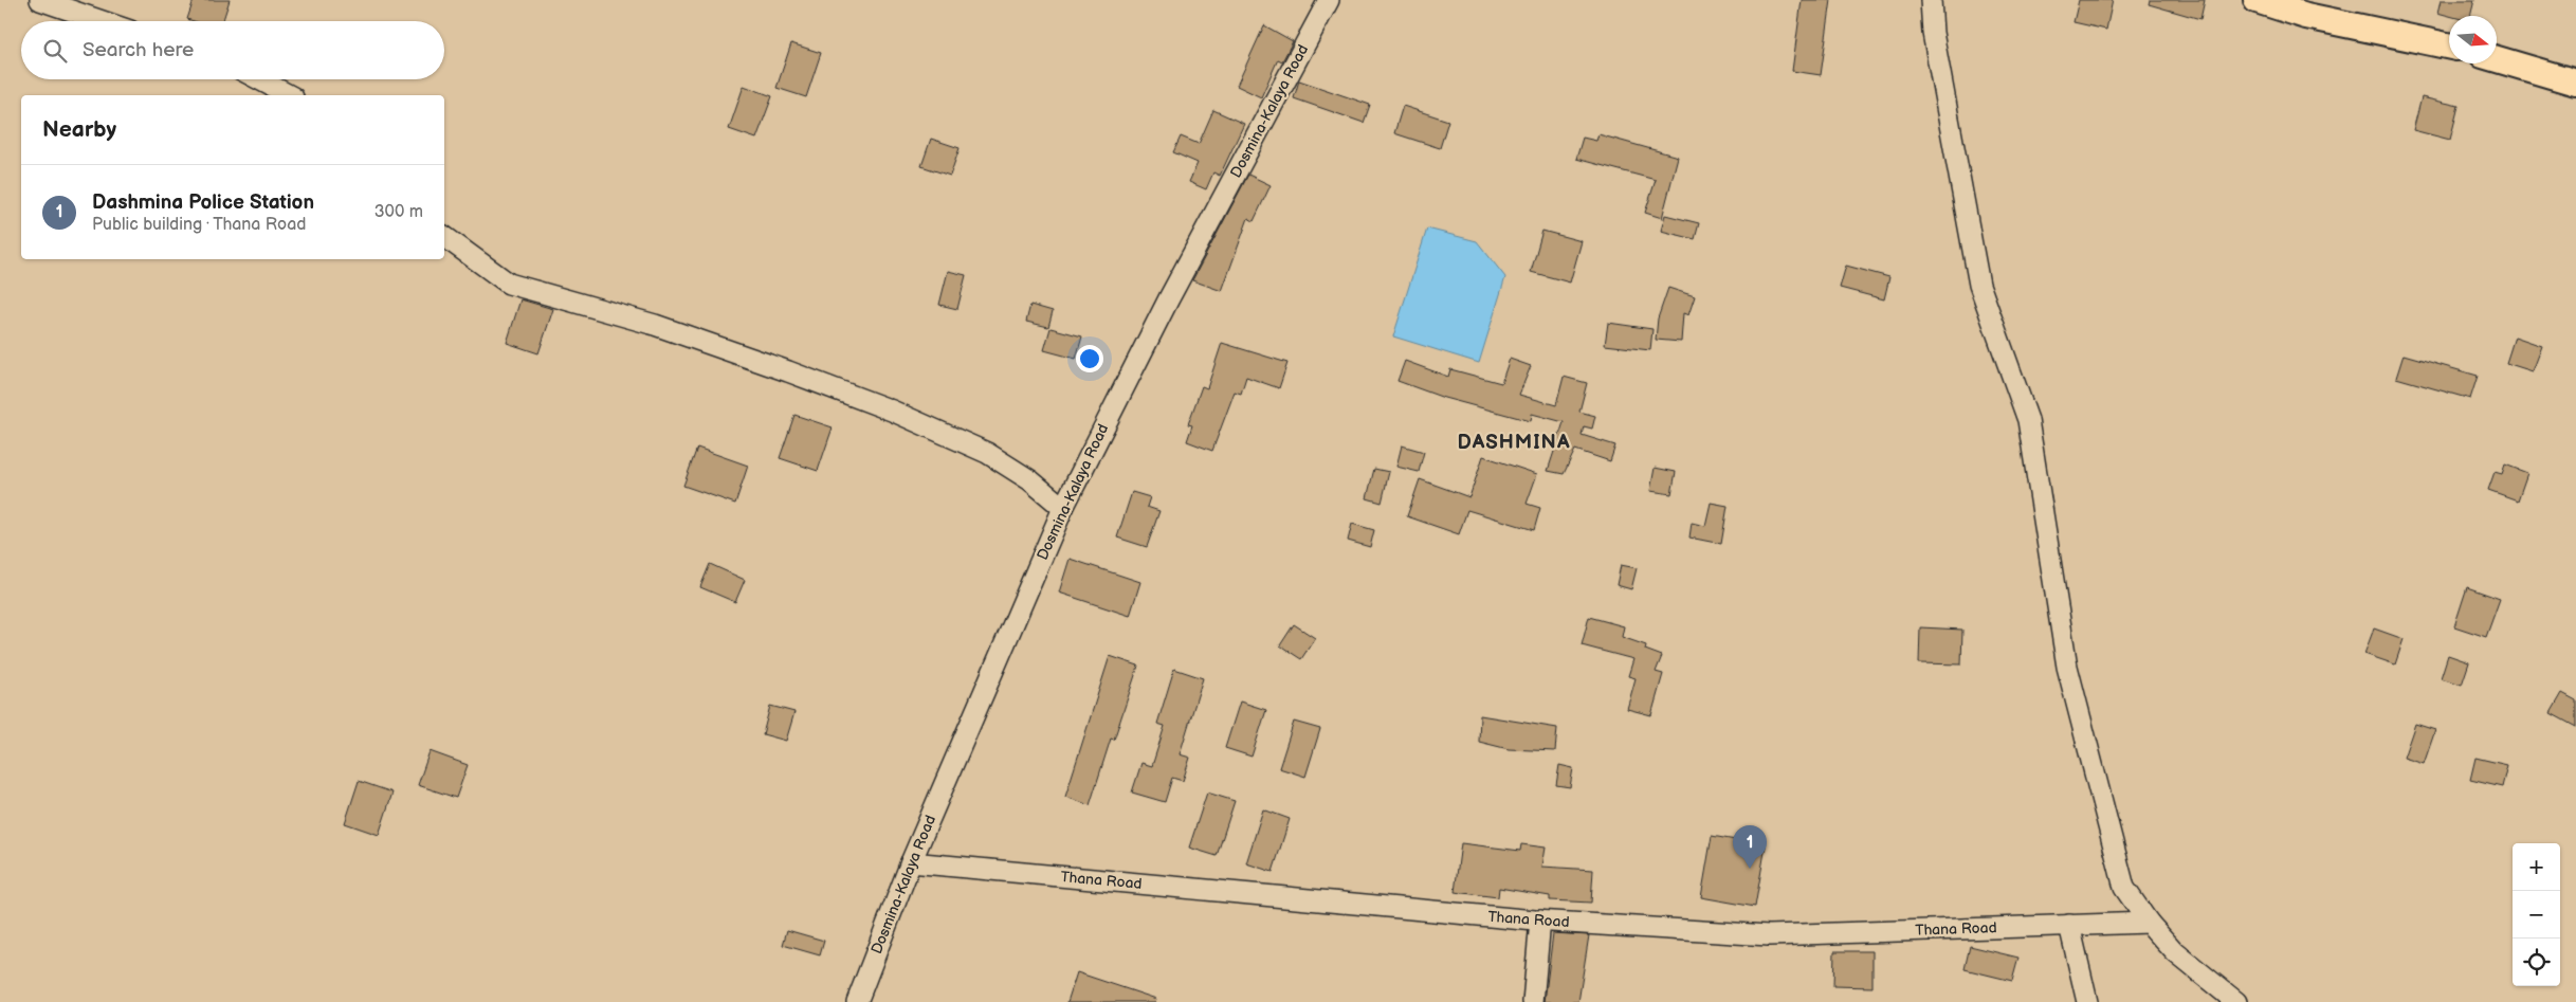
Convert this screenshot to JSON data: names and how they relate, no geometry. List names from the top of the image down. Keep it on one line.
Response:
{"streets":{"street":["Dosmina-Kalaya Road","Thana Road"]},"crossings":[["Dosmina-Kalaya Road","Thana Road"]],"districts":["DASHMINA"],"north":"right","page":{"search":"Search here","heading":"Nearby","list":[{"mark":"1","name":"Dashmina Police Station","note":"Public building · Thana Road","value":"300 m"}],"pins":"1","map_buttons":["+","−"]}}
